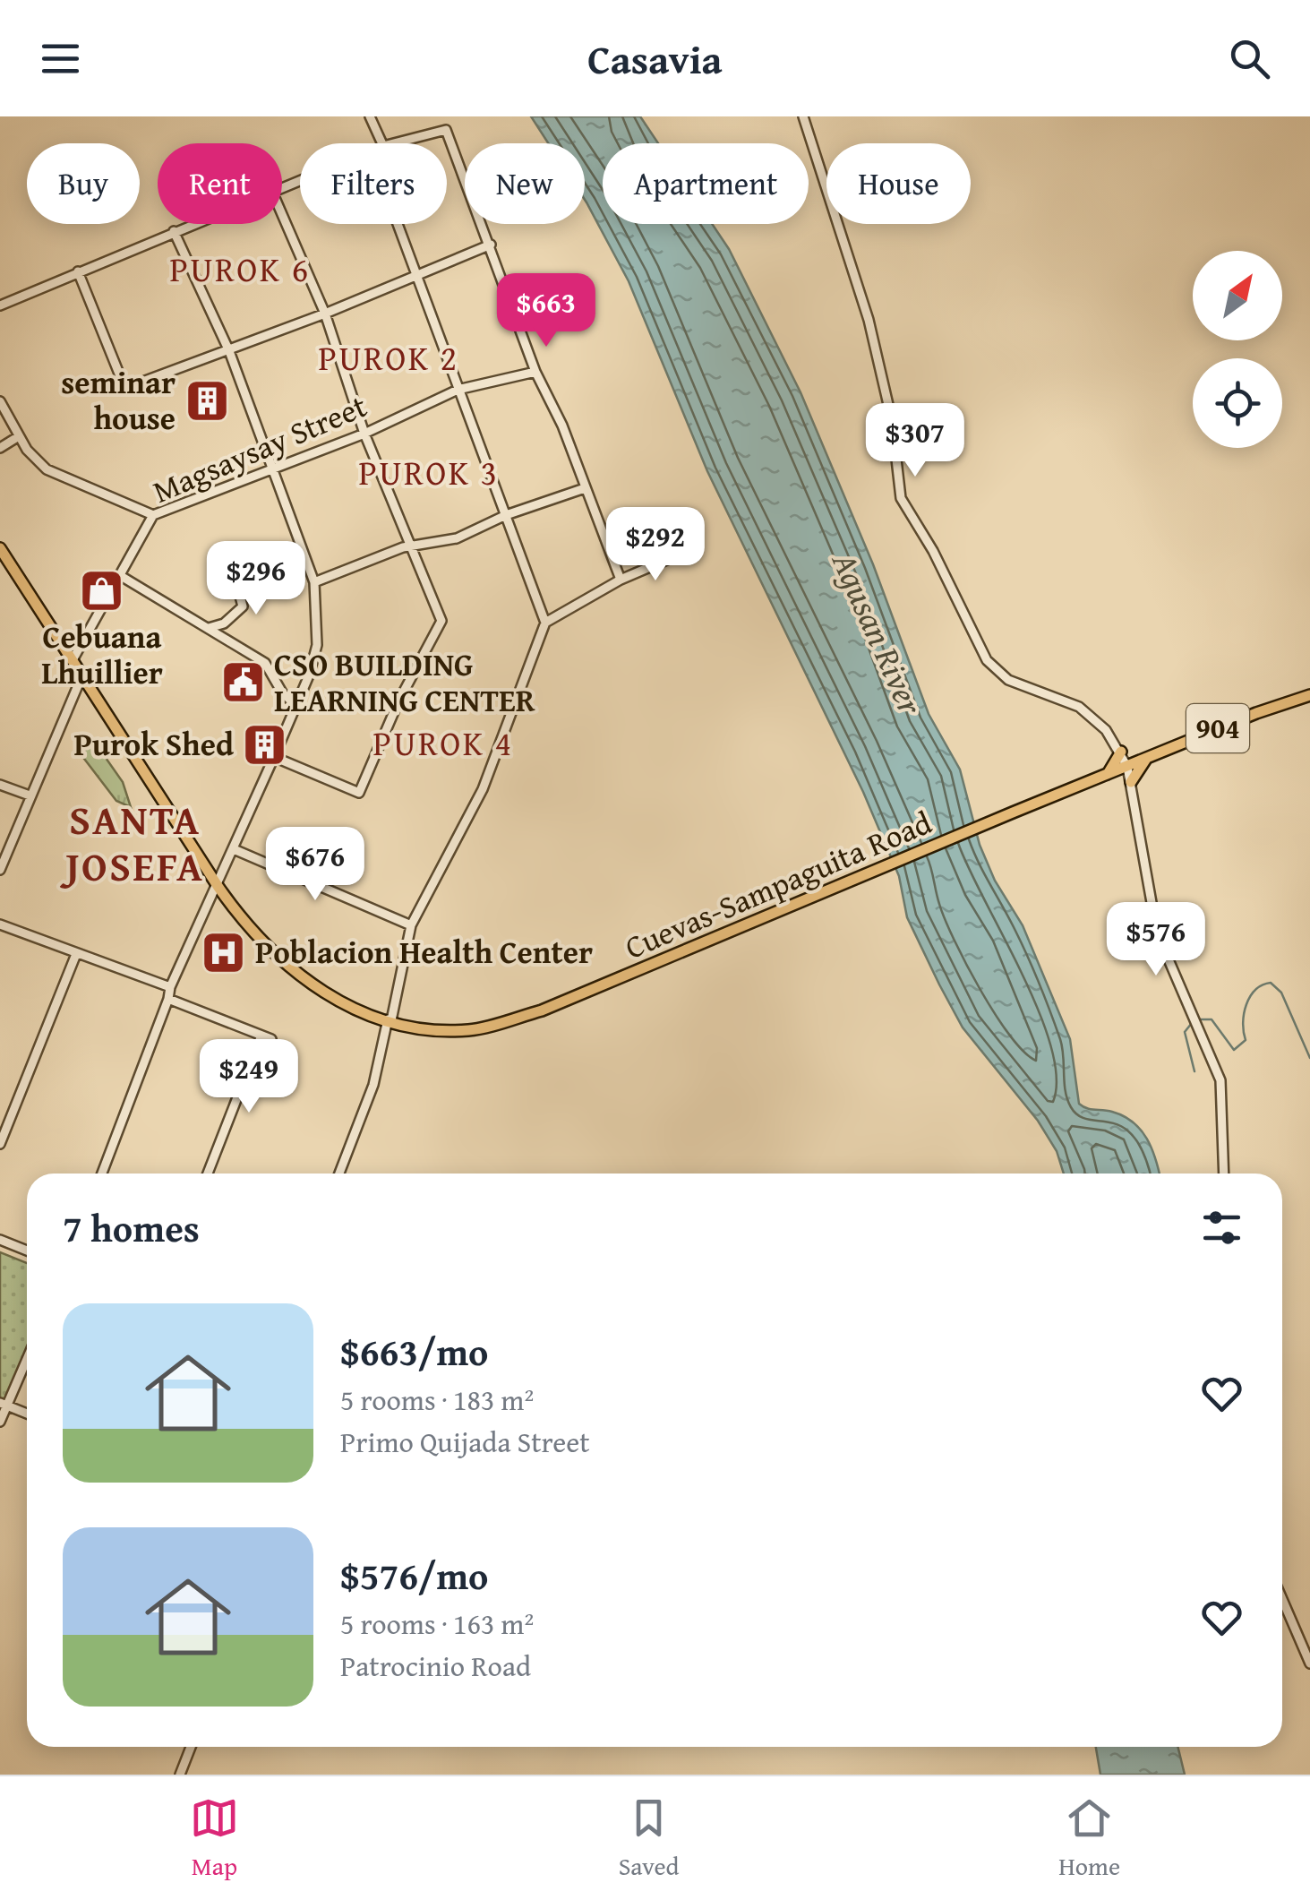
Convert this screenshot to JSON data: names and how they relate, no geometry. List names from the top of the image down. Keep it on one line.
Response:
{"streets":{"main road":["904","Cuevas-Sampaguita Road"],"street":["Magsaysay Street"]},"crossings":[["Magsaysay Street","Cuevas-Sampaguita Road"]],"districts":["PUROK 6","PUROK 2","PUROK 3","PUROK 4","SANTA JOSEFA"],"water":["Agusan River"],"places":{"building":["seminar house","Purok Shed"],"shop":["Cebuana Lhuillier"],"public building":["CSO BUILDING LEARNING CENTER"],"hospital":["Poblacion Health Center"]},"north":"top right","page":{"header":"Casavia","chip":["Buy","Rent","Filters","New","Apartment","House"],"price":["$663","$307","$292","$296","$676","$576","$249"],"heading":"7 homes","list":[{"name":"$663/mo","note":"5 rooms · 183 m² · Primo Quijada Street"},{"name":"$576/mo","note":"5 rooms · 163 m² · Patrocinio Road"}],"tabs":["Map","Saved","Home"]}}
